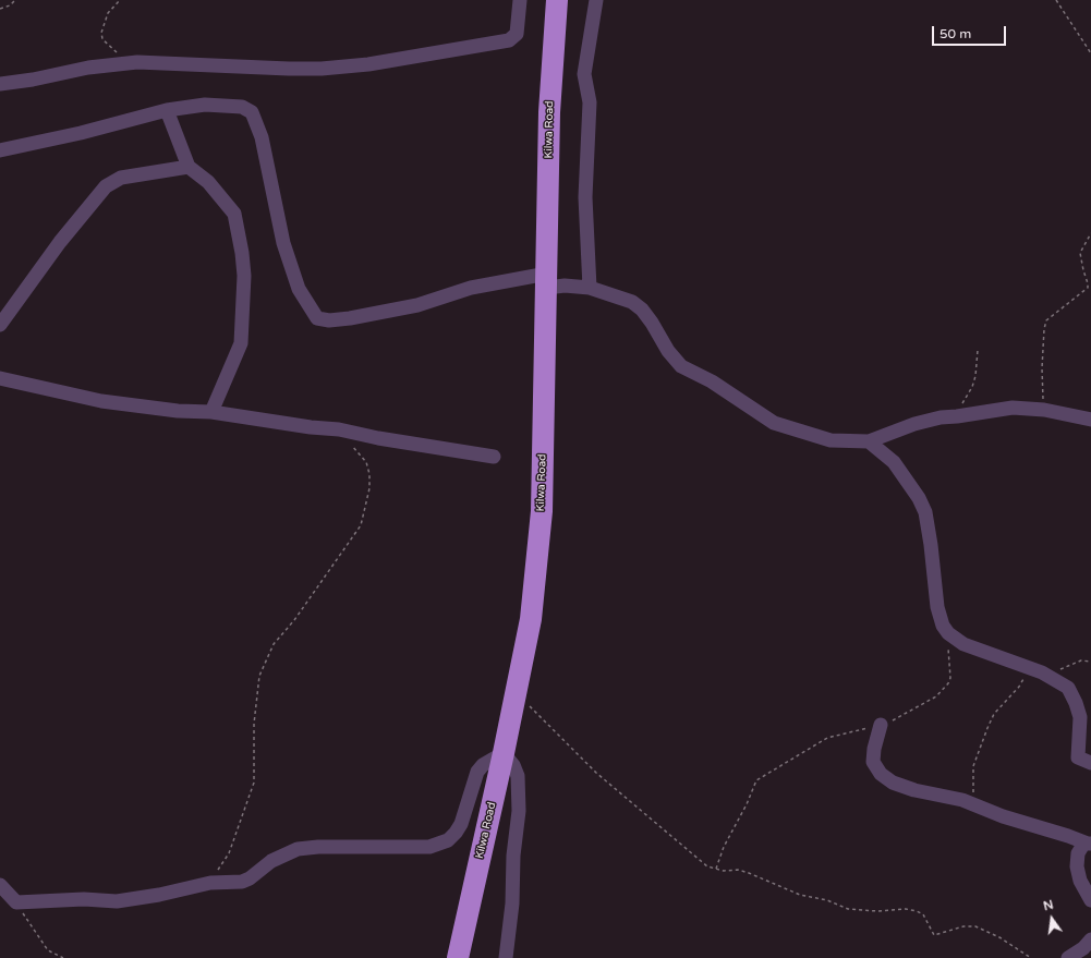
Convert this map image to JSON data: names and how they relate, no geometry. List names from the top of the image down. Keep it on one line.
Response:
{"streets":{"highway":["Kilwa Road"]},"scale_bar":"50 m","north":"top"}
